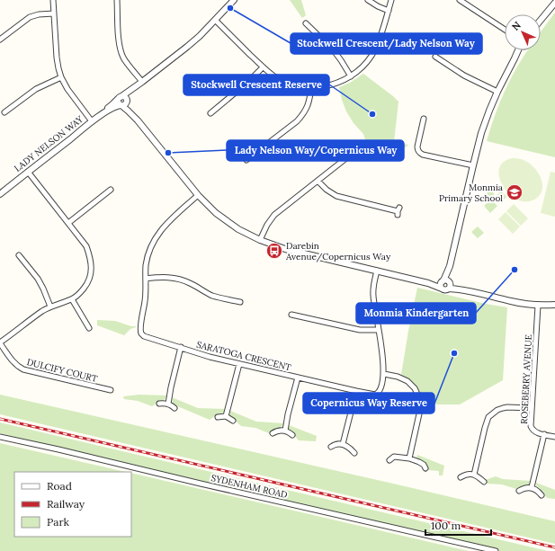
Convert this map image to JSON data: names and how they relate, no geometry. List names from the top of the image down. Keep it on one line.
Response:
{"streets":{"street":["LADY NELSON WAY","SARATOGA CRESCENT","DULCIFY COURT","ROSEBERRY AVENUE","SYDENHAM ROAD"]},"places":{"other":["Stockwell Crescent/Lady Nelson Way","Stockwell Crescent Reserve","Lady Nelson Way/Copernicus Way","Monmia Kindergarten","Copernicus Way Reserve"],"school or university":["Monmia Primary School"],"bus stop":["Darebin Avenue/Copernicus Way"]},"legend":["Road","Railway","Park"],"scale_bar":"100 m","north":"top left"}
